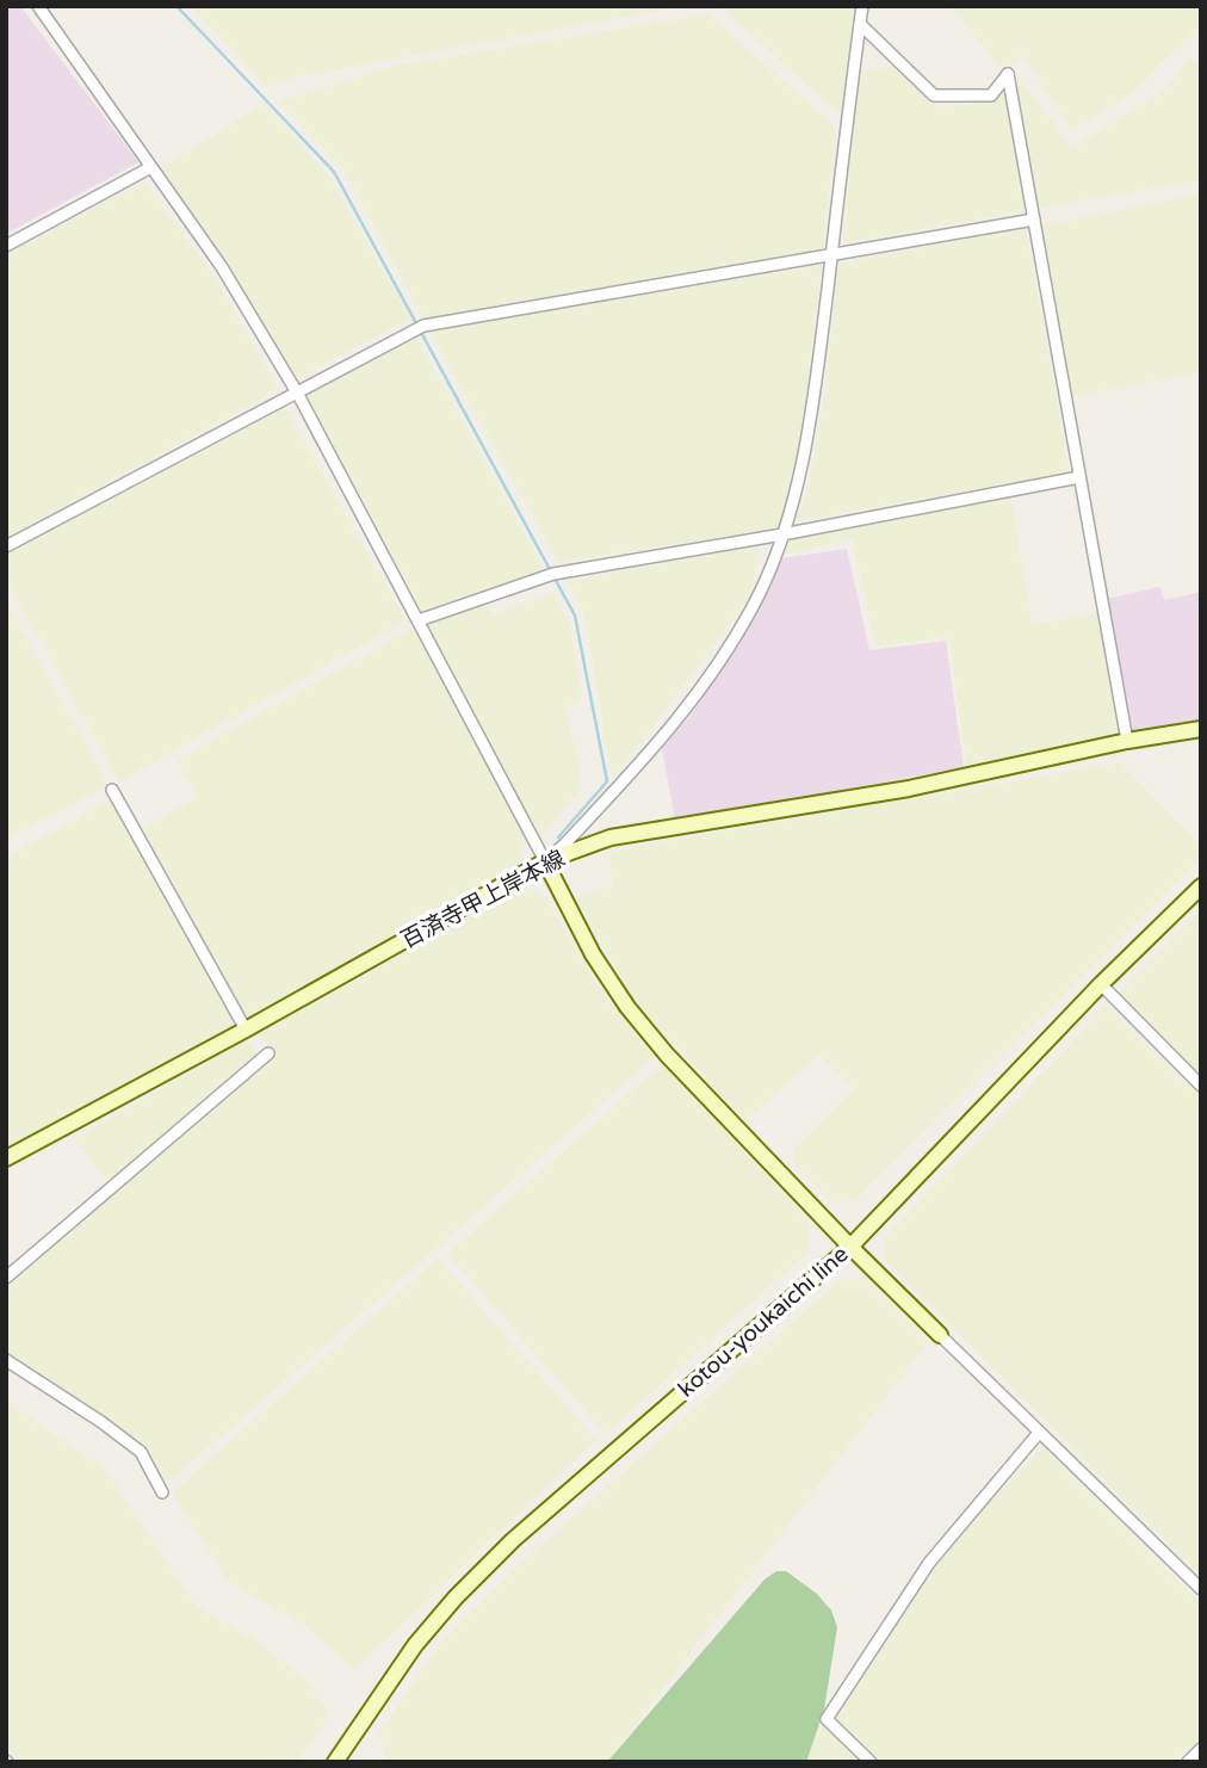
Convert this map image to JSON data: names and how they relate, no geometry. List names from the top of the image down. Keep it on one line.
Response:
{"streets":{"main road":["百済寺甲上岸本線","kotou-youkaichi line"]}}
